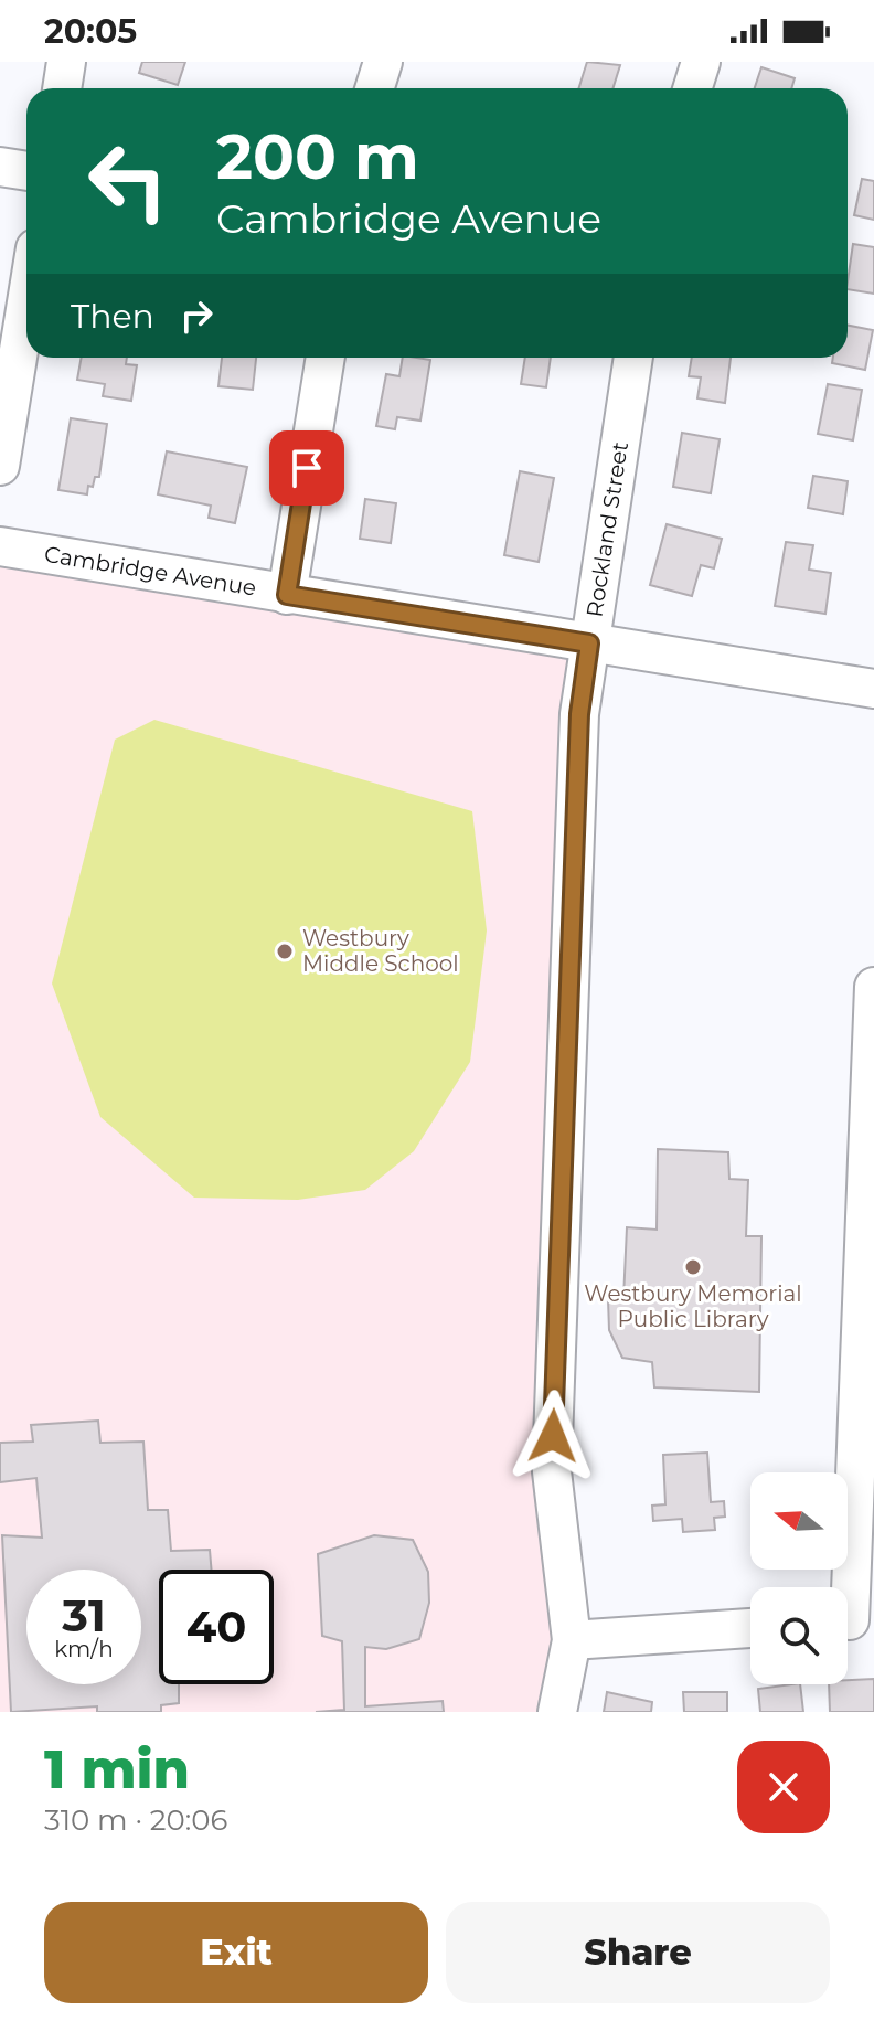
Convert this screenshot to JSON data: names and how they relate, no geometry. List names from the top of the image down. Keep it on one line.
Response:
{"streets":{"street":["Rockland Street","Cambridge Avenue"]},"crossings":[["Rockland Street","Cambridge Avenue"]],"places":["Westbury Middle School","Westbury Memorial Public Library"],"north":"left","page":{"status":"20:05","turn":["200 m","Cambridge Avenue"],"then":"Then","speed":"31 km/h","limit":"40","heading":["1 min","310 m · 20:06"],"buttons":["Exit","Share"]}}
